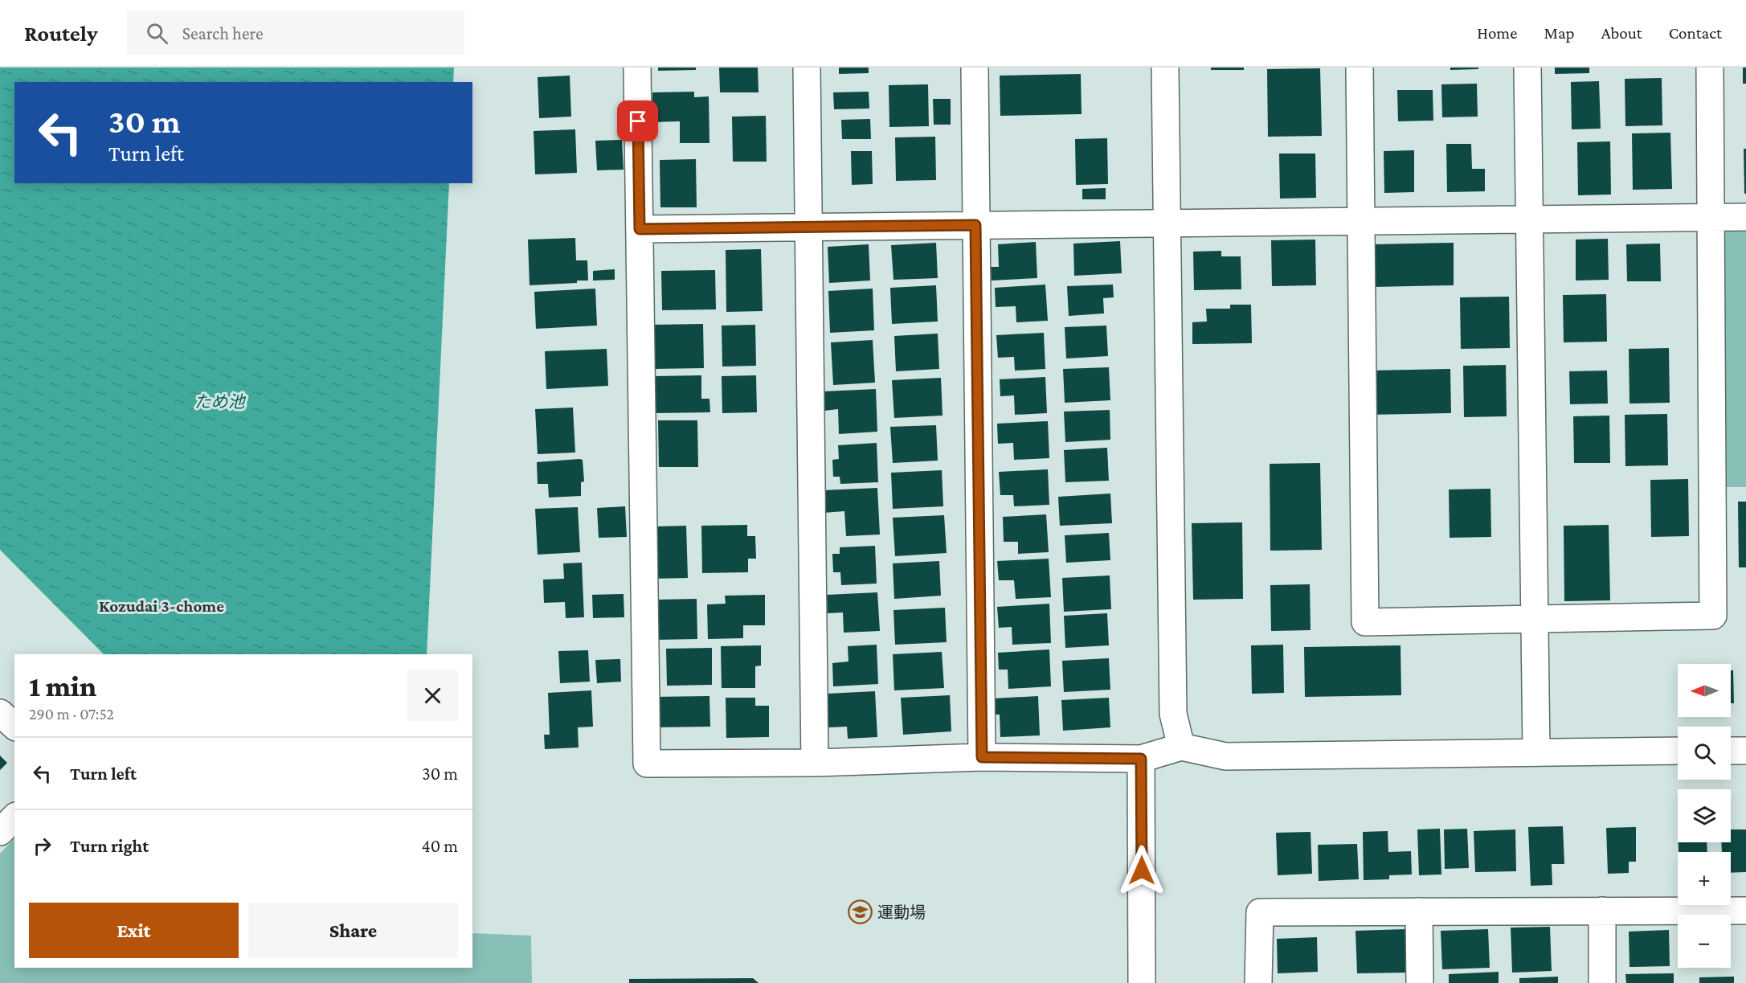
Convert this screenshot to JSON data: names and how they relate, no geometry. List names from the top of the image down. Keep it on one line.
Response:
{"districts":["Kozudai 3-chome"],"water":["ため池"],"places":{"school or university":["運動場"]},"north":"left","page":{"header":"Routely","search":"Search here","nav":["Home","Map","About","Contact"],"turn":["30 m","Turn left"],"heading":["1 min","290 m · 07:52"],"map_buttons":["+","−"],"list":[{"name":"Turn left","value":"30 m"},{"name":"Turn right","value":"40 m"}],"buttons":["Exit","Share"]}}
